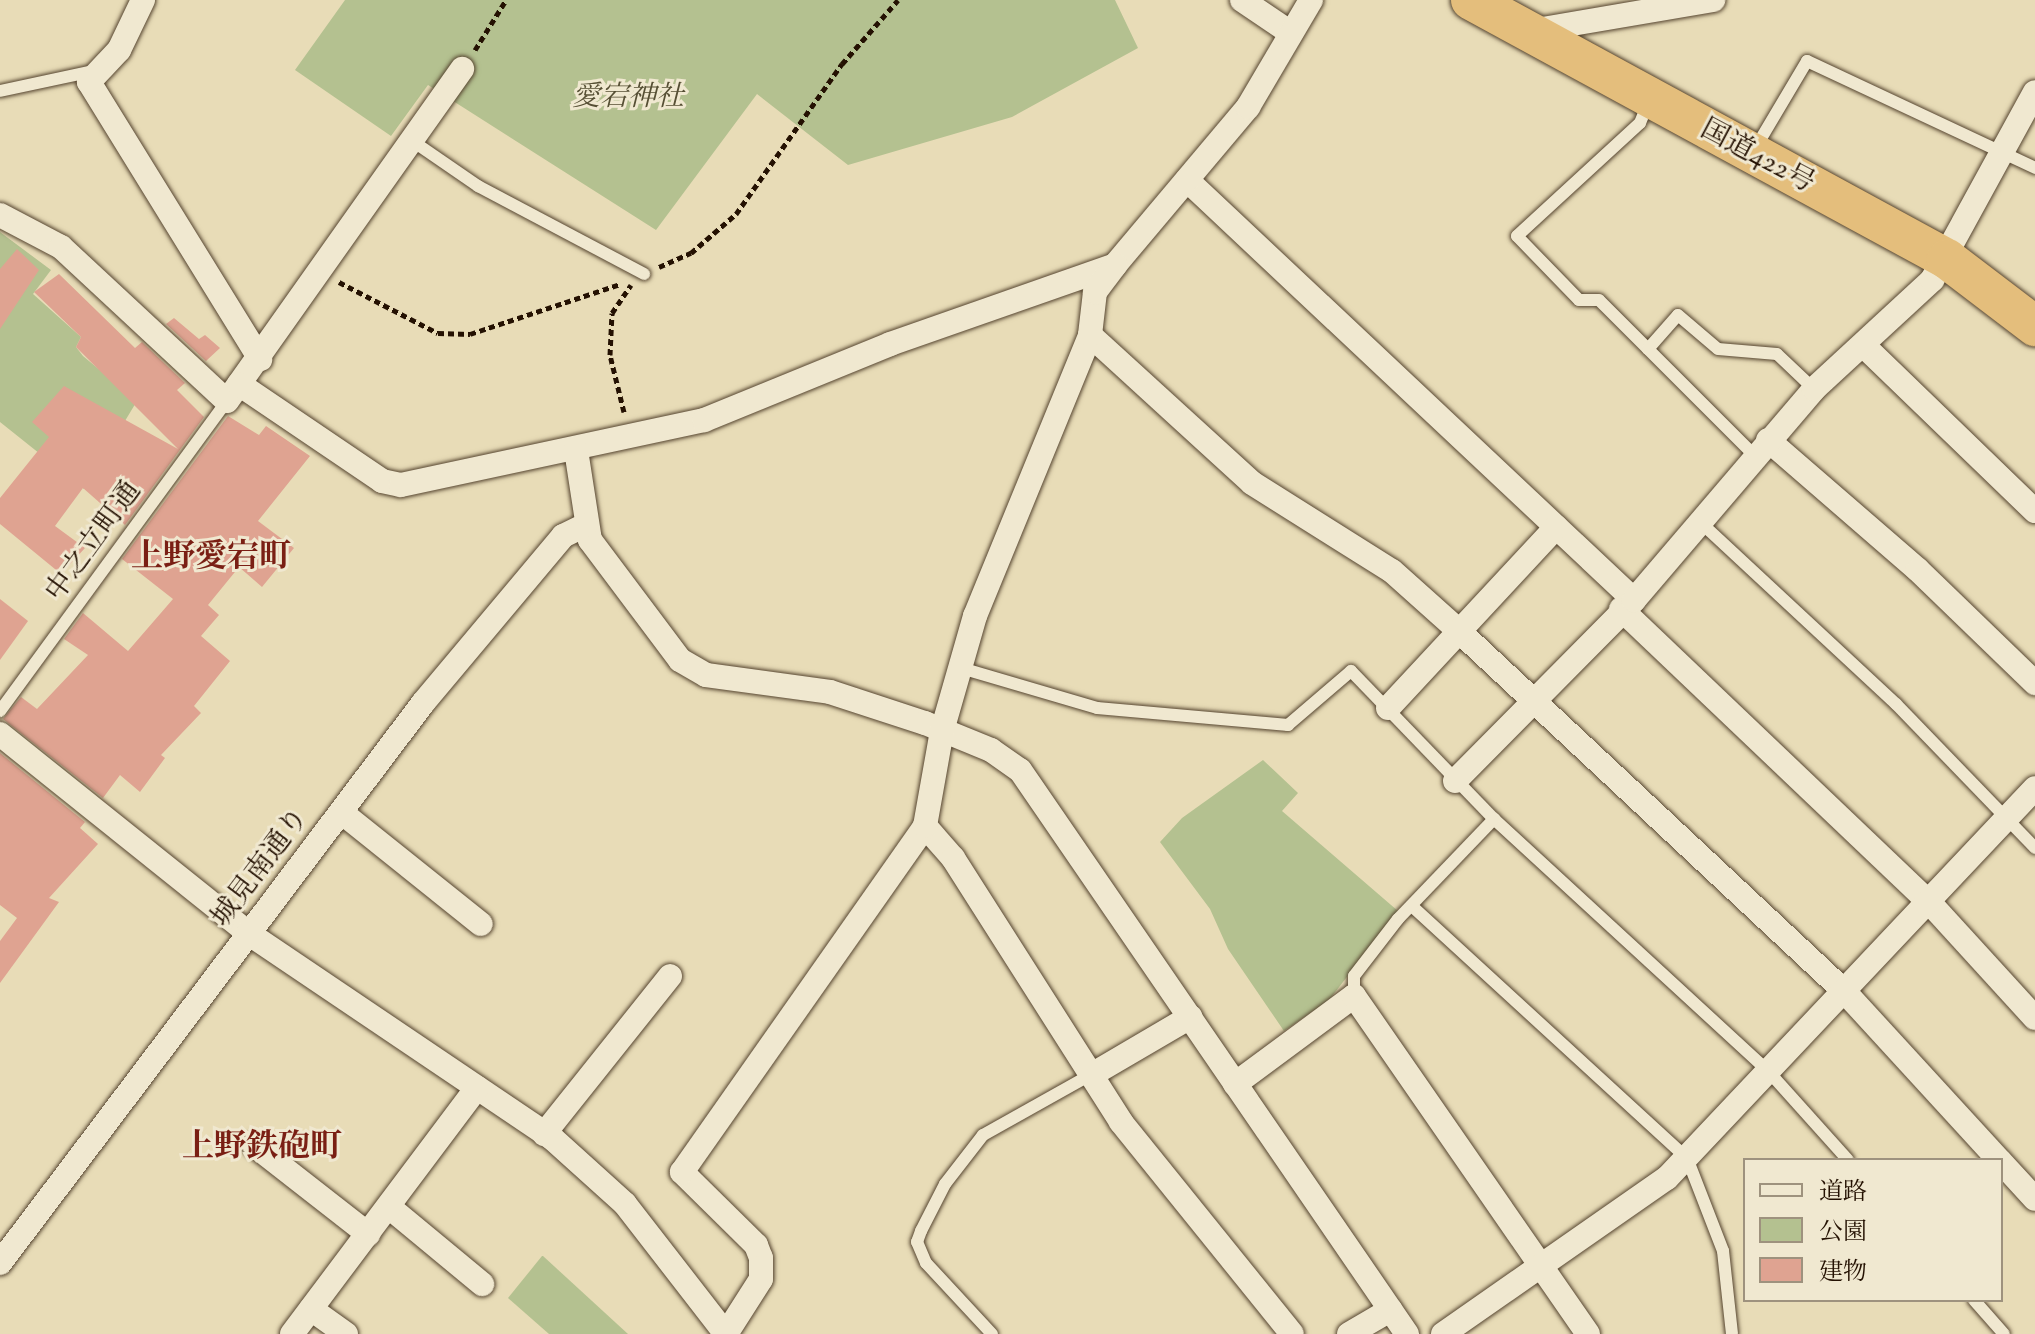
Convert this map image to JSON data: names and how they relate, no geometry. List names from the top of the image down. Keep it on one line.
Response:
{"streets":{"highway":["国道422号"],"street":["城見南通り"],"lane":["中之立町通"]},"districts":["上野愛宕町","上野鉄砲町"],"parks":["愛宕神社"],"legend":["道路","公園","建物"]}
